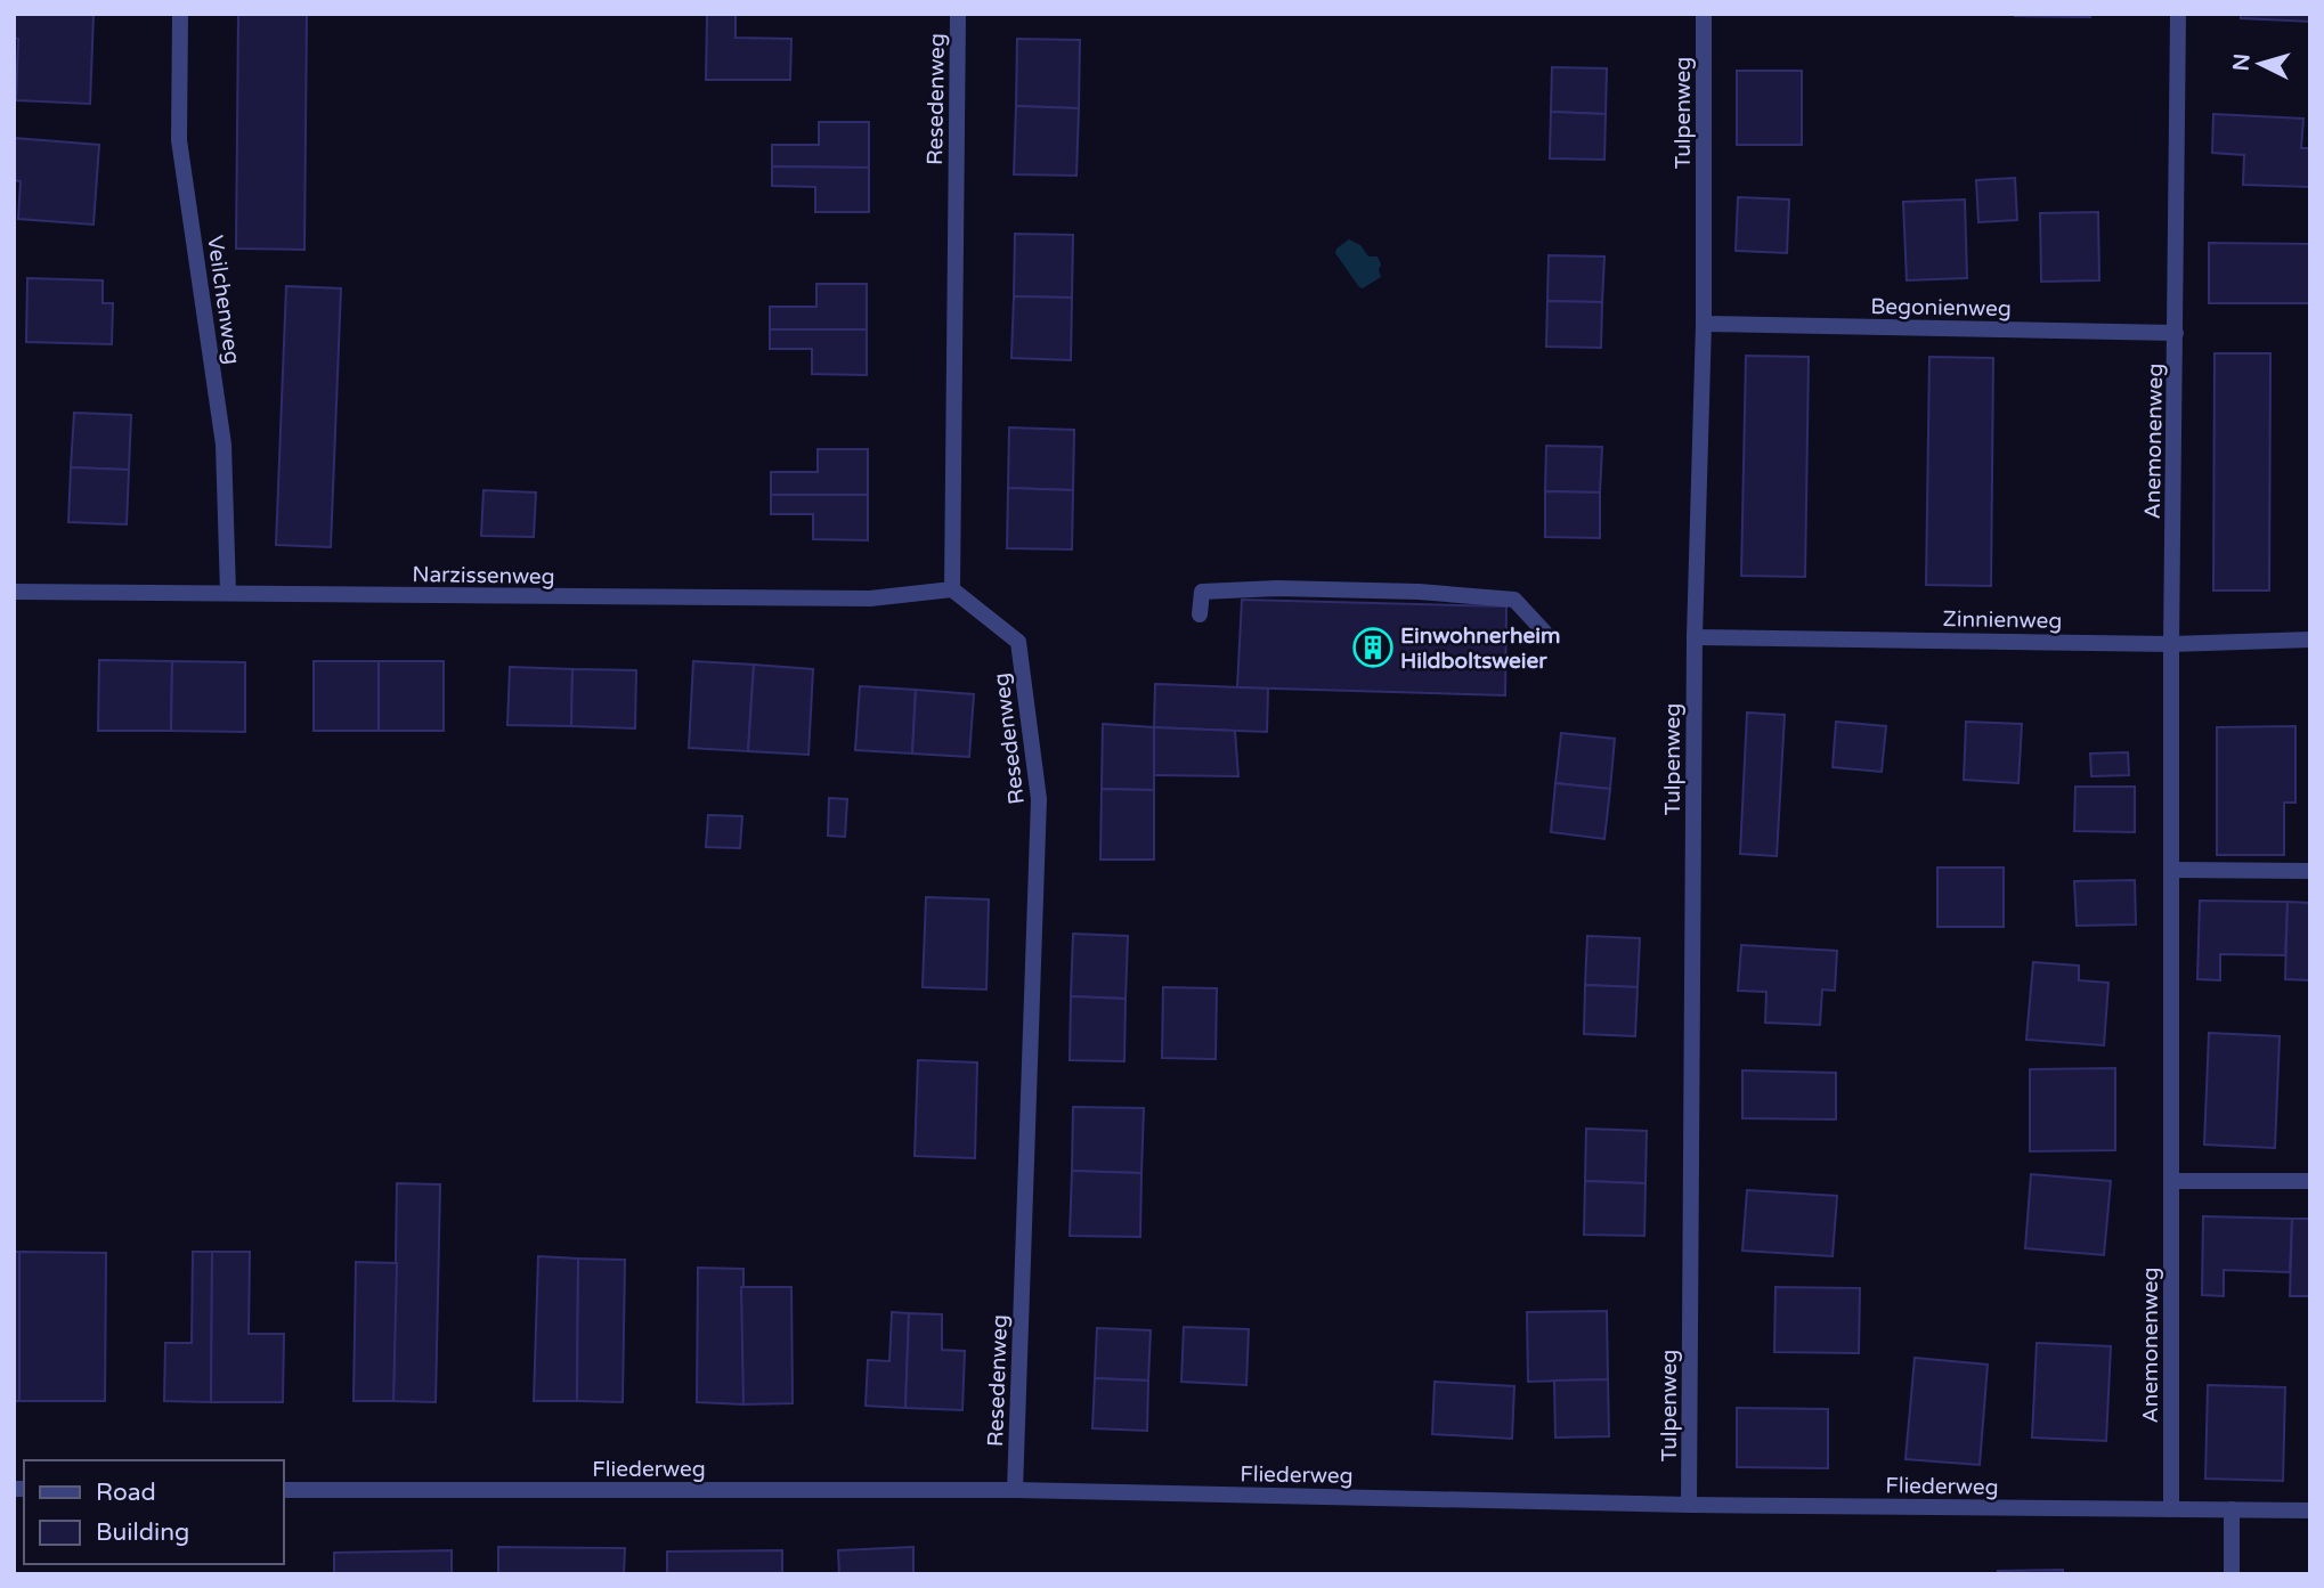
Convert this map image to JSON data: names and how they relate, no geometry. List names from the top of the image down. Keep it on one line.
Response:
{"streets":{"street":["Resedenweg","Tulpenweg","Veilchenweg","Begonienweg","Anemonenweg","Narzissenweg","Zinnienweg","Fliederweg"]},"crossings":[["Resedenweg","Narzissenweg"],["Resedenweg","Fliederweg"],["Tulpenweg","Begonienweg"],["Tulpenweg","Zinnienweg"],["Tulpenweg","Fliederweg"],["Veilchenweg","Narzissenweg"],["Begonienweg","Anemonenweg"],["Anemonenweg","Zinnienweg"],["Anemonenweg","Fliederweg"]],"places":{"building":["Einwohnerheim Hildboltsweier"]},"legend":["Road","Building"],"north":"left"}
